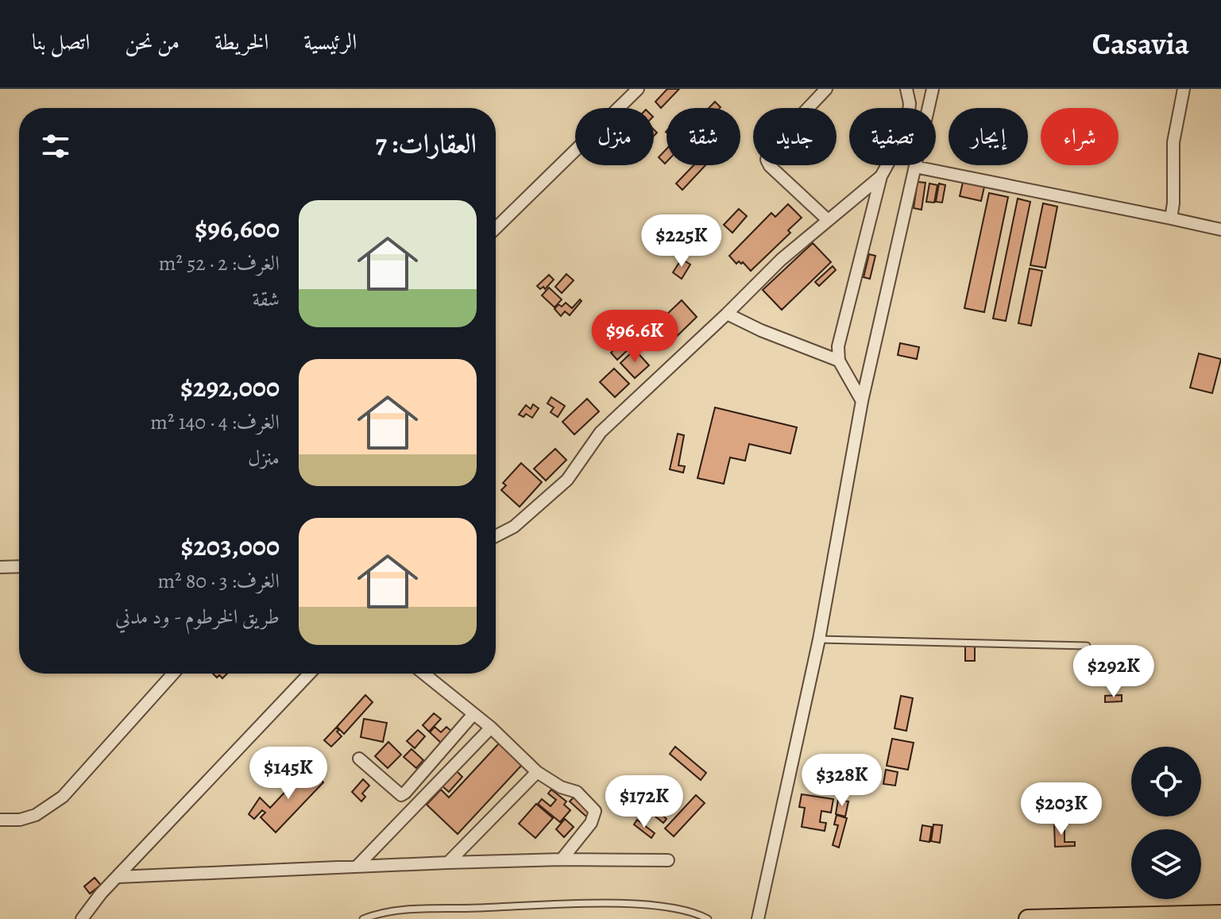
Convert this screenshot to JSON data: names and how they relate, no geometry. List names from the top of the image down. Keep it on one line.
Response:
{"page":{"header":"Casavia","nav":["الرئيسية","الخريطة","من نحن","اتصل بنا"],"chip":["شراء","إيجار","تصفية","جديد","شقة","منزل"],"heading":"العقارات: 7","list":[{"name":"$96,600","note":"الغرف: 2 · 52 m² · شقة"},{"name":"$292,000","note":"الغرف: 4 · 140 m² · منزل"},{"name":"$203,000","note":"الغرف: 3 · 80 m² · طريق الخرطوم - ود مدني"}],"price":["$225K","$96.6K","$292K","$145K","$328K","$172K","$203K"]}}
